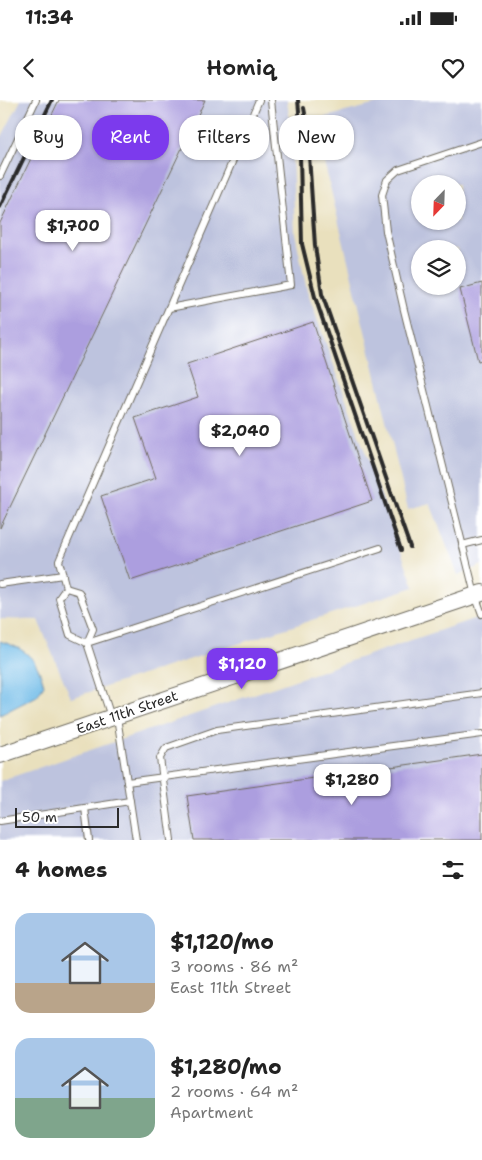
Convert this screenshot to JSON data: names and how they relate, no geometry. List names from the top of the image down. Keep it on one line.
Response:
{"streets":{"street":["East 11th Street"]},"scale_bar":"50 m","north":"bottom left","page":{"status":"11:34","header":"Homiq","chip":["Buy","Rent","Filters","New"],"price":["$1,700","$2,040","$1,120","$1,280"],"scale":"50 m","heading":"4 homes","list":[{"name":"$1,120/mo","note":"3 rooms · 86 m² · East 11th Street"},{"name":"$1,280/mo","note":"2 rooms · 64 m² · Apartment"}]}}
